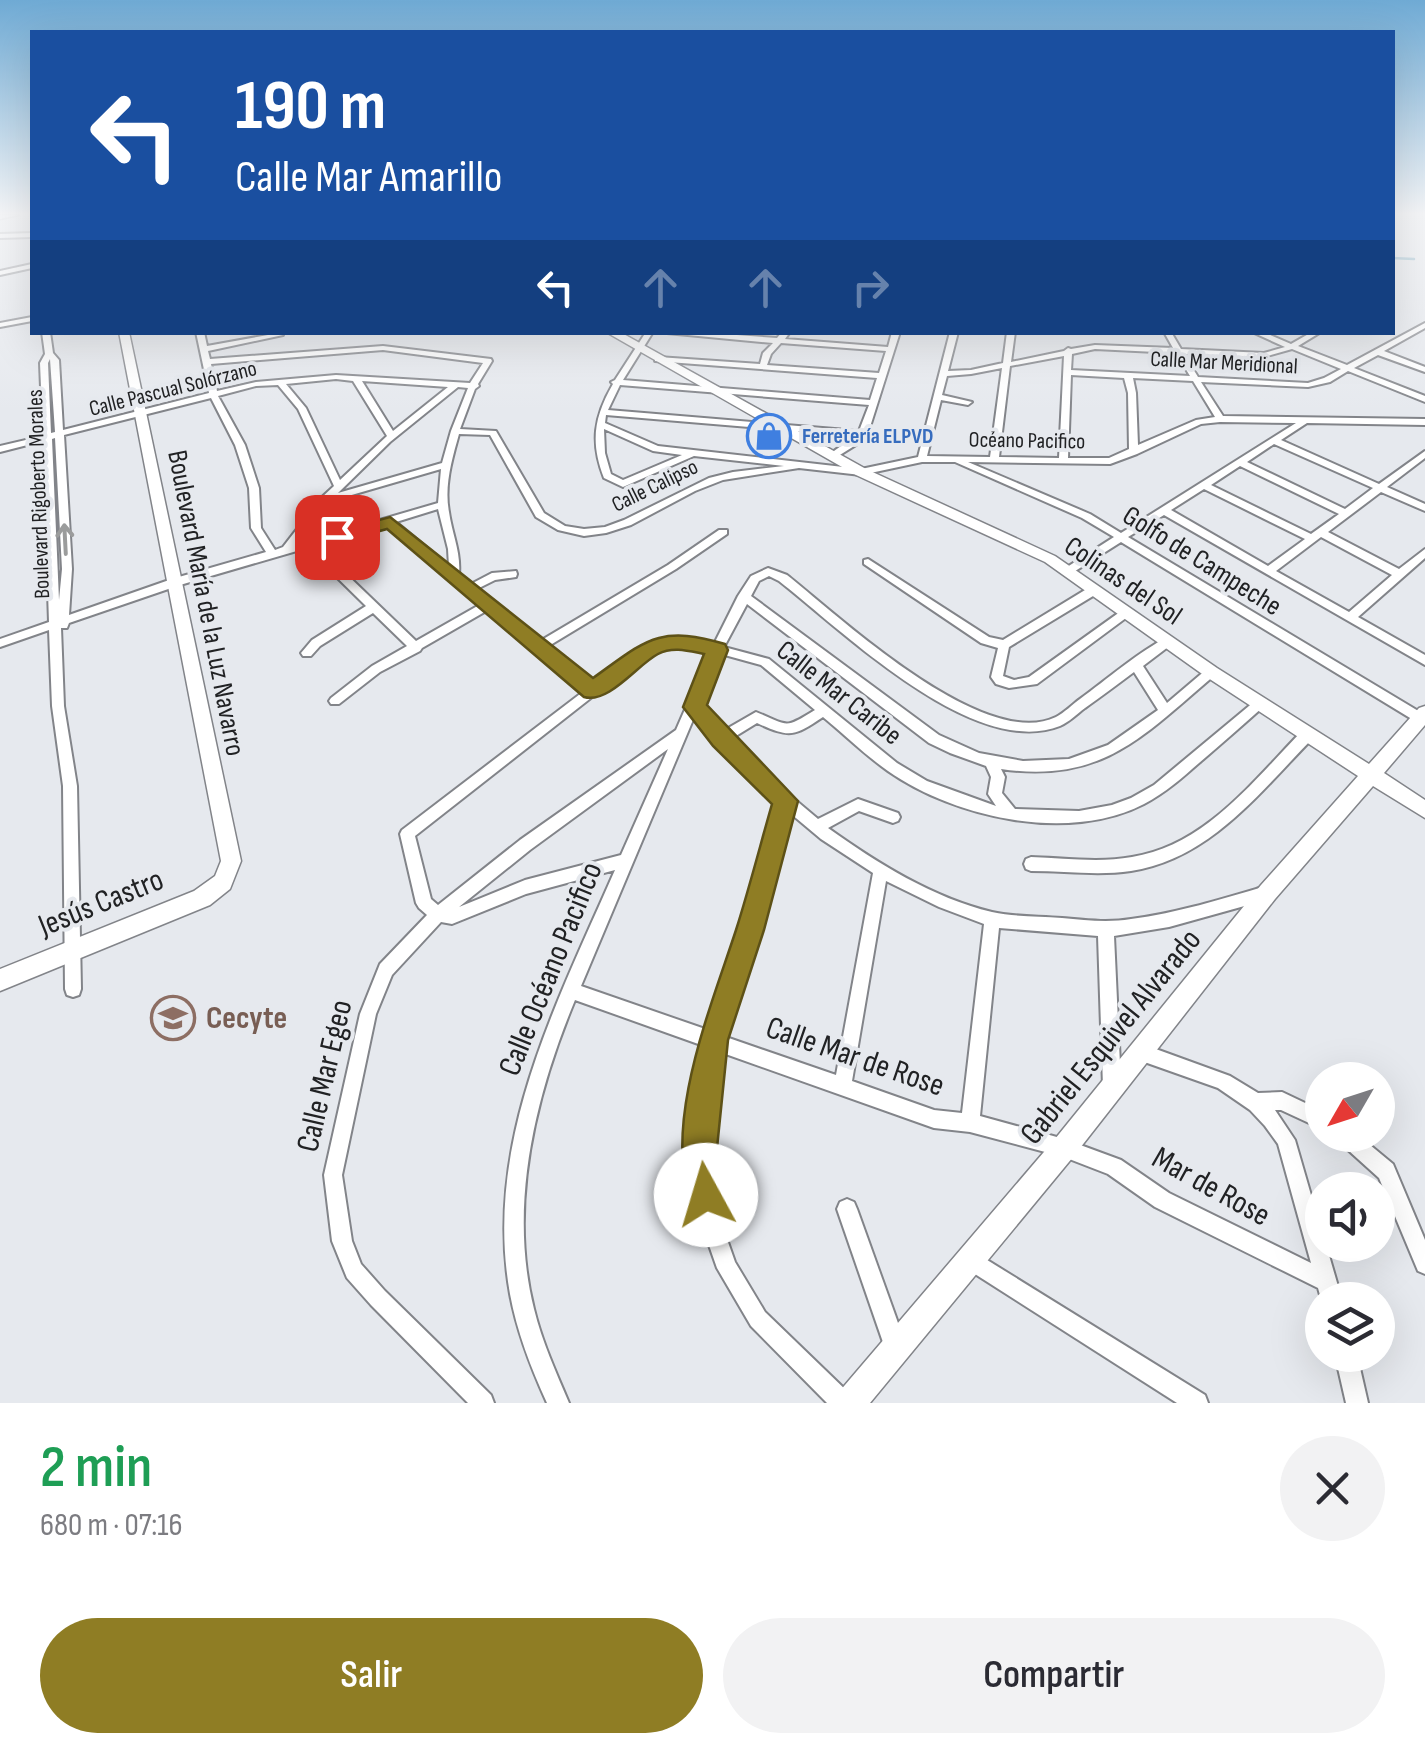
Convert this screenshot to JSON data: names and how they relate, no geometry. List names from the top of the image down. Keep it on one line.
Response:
{"streets":{"street":["Calle Mar Meridional","Calle Pascual Solórzano","Océano Pacifico","Calle Calipso","Boulevard Rigoberto Morales","Golfo de Campeche","Colinas del Sol","Boulevard María de la Luz Navarro","Calle Mar Caribe","Jesús Castro","Calle Océano Pacifico","Gabriel Esquivel Alvarado","Calle Mar de Rose","Calle Mar Egeo","Mar de Rose"]},"crossings":[["Calle Pascual Solórzano","Boulevard Rigoberto Morales"],["Calle Pascual Solórzano","Boulevard María de la Luz Navarro"],["Océano Pacifico","Calle Calipso"],["Océano Pacifico","Golfo de Campeche"],["Océano Pacifico","Colinas del Sol"],["Boulevard Rigoberto Morales","Jesús Castro"],["Golfo de Campeche","Gabriel Esquivel Alvarado"],["Colinas del Sol","Calle Mar Caribe"],["Colinas del Sol","Gabriel Esquivel Alvarado"],["Boulevard María de la Luz Navarro","Jesús Castro"],["Calle Mar Caribe","Calle Océano Pacifico"],["Calle Mar Caribe","Calle Mar Egeo"],["Calle Océano Pacifico","Calle Mar de Rose"],["Calle Océano Pacifico","Calle Mar Egeo"],["Gabriel Esquivel Alvarado","Calle Mar de Rose"],["Gabriel Esquivel Alvarado","Mar de Rose"],["Calle Mar de Rose","Mar de Rose"]],"places":{"shop":["Ferretería ELPVD"],"school or university":["Cecyte"]},"north":"bottom left","page":{"turn":["190 m","Calle Mar Amarillo"],"heading":["2 min","680 m · 07:16"],"buttons":["Salir","Compartir"]}}
